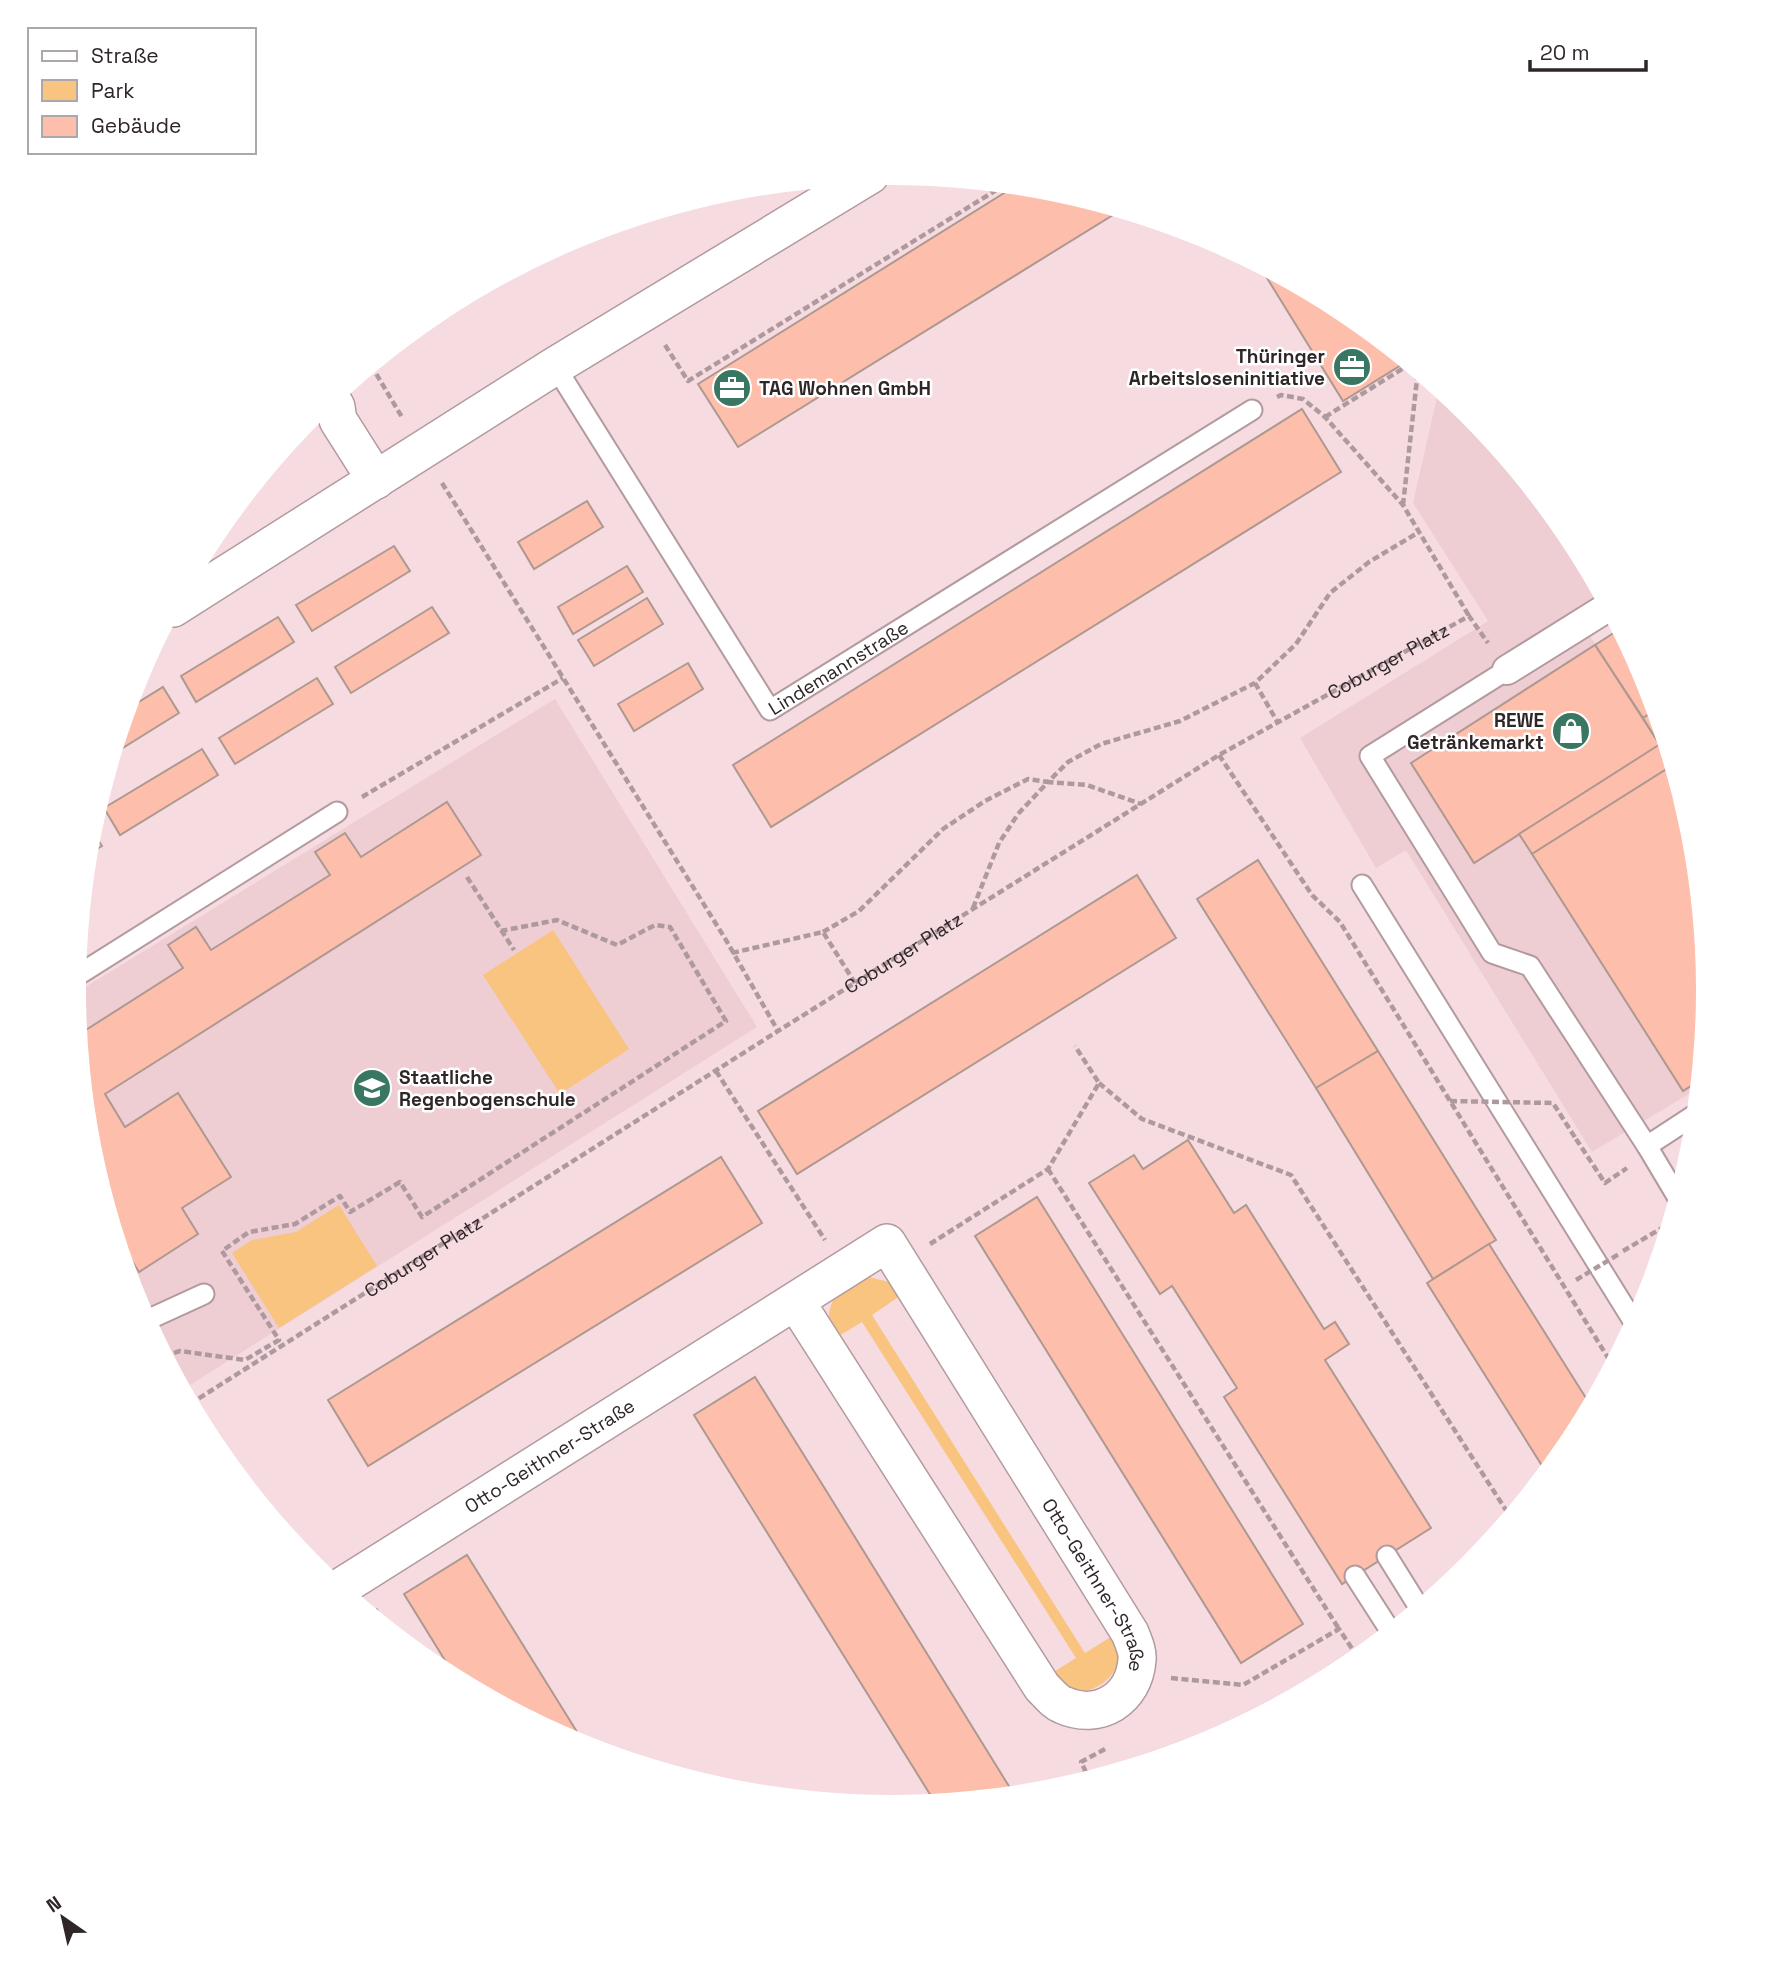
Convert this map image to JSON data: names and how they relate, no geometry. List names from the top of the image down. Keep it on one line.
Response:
{"streets":{"street":["Otto-Geithner-Straße"],"lane":["Lindemannstraße"],"path":["Coburger Platz"]},"places":{"office":["Thüringer Arbeitsloseninitiative","TAG Wohnen GmbH"],"shop":["REWE Getränkemarkt"],"school or university":["Staatliche Regenbogenschule"]},"legend":["Straße","Park","Gebäude"],"scale_bar":"20 m","north":"top left"}
